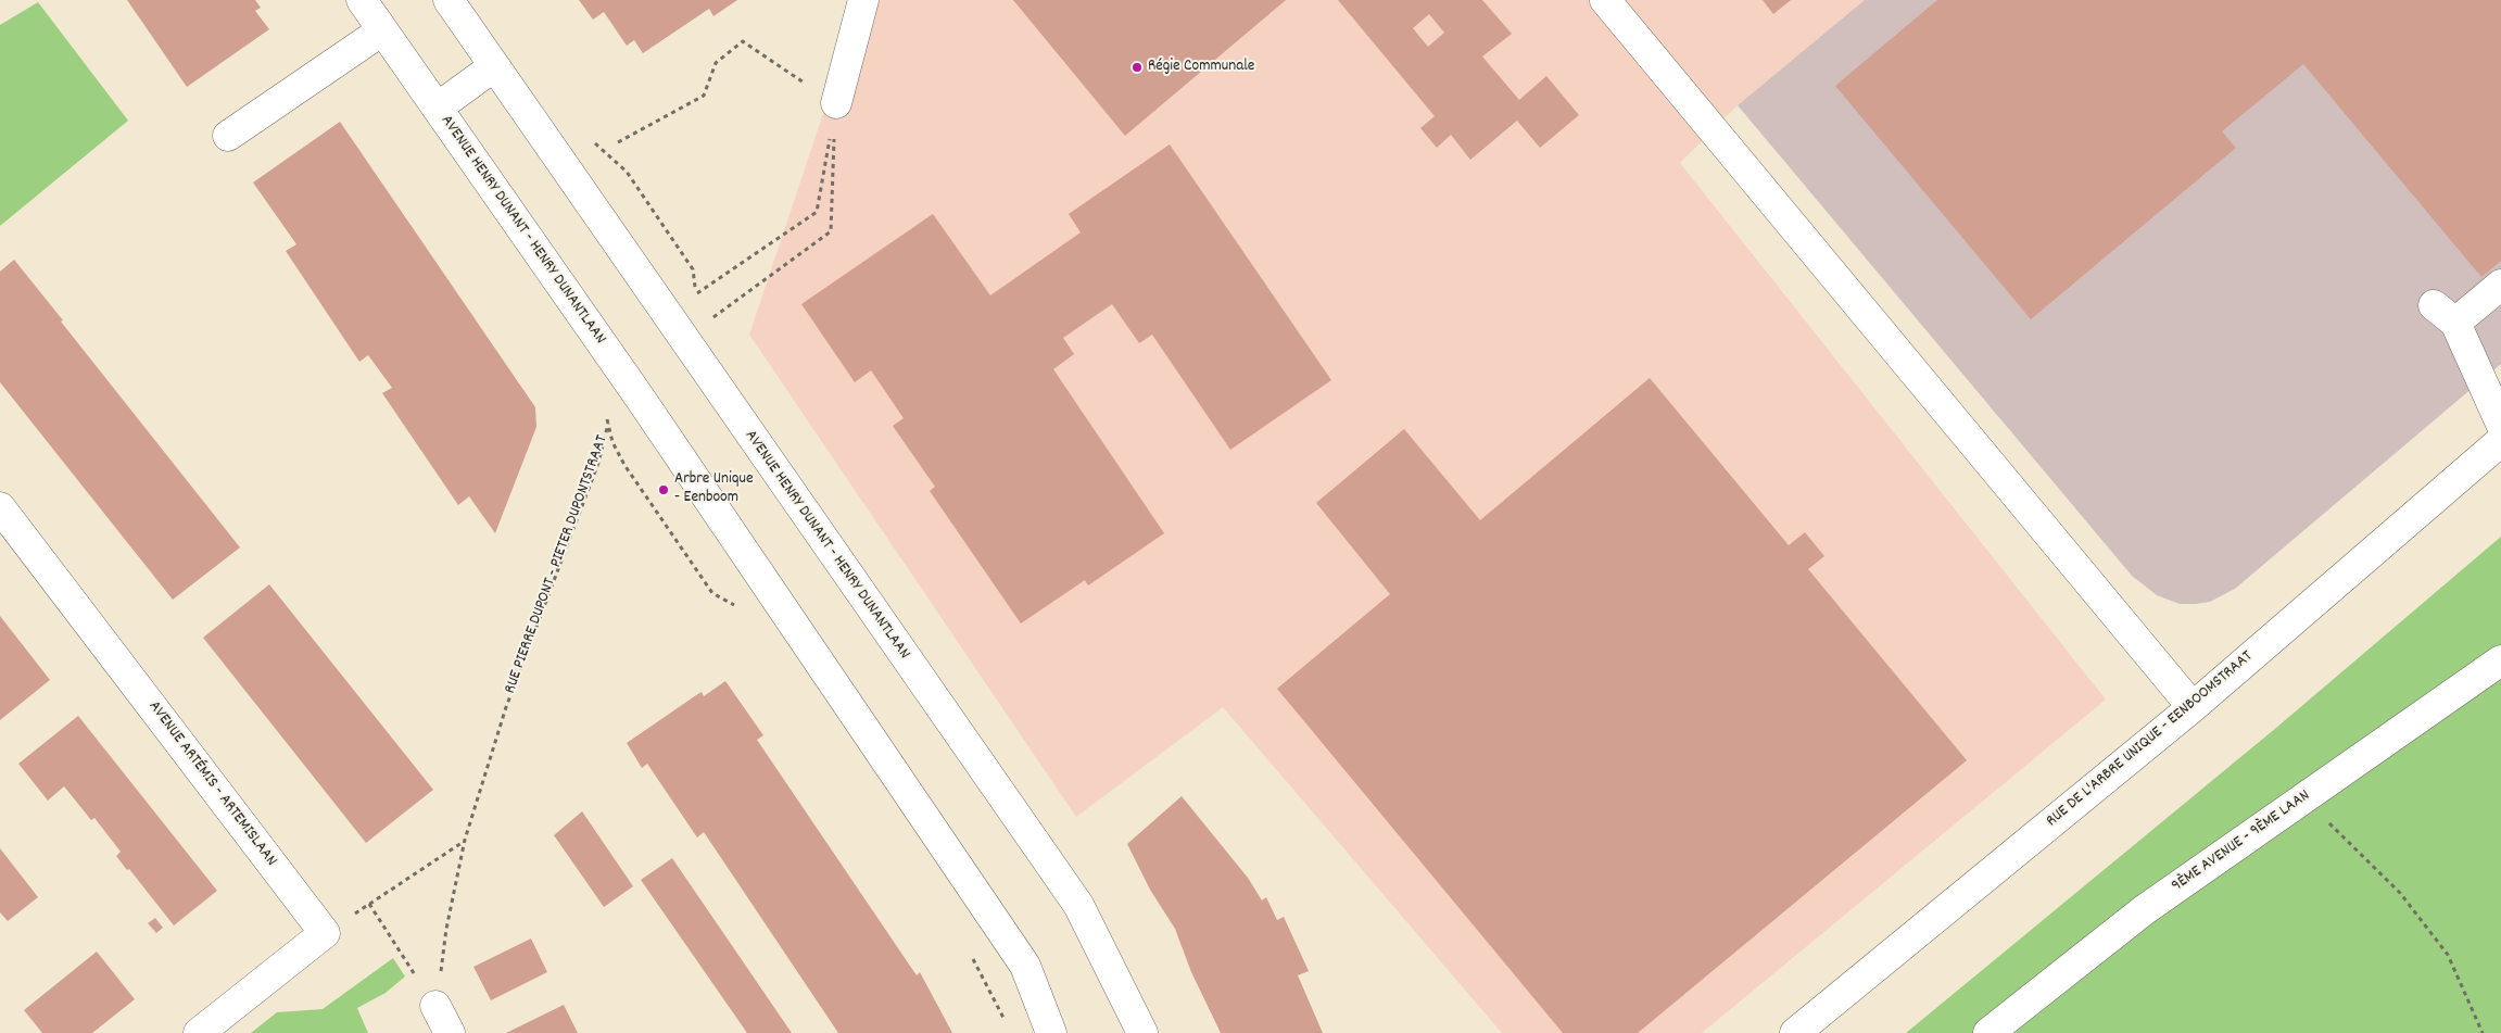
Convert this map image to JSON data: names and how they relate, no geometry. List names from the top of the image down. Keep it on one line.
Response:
{"streets":{"street":["AVENUE HENRY DUNANT - HENRY DUNANTLAAN","RUE DE L'ARBRE UNIQUE - EENBOOMSTRAAT","AVENUE ARTÉMIS - ARTEMISLAAN","9ÈME AVENUE - 9ÈME LAAN"],"path":["RUE PIERRE DUPONT - PIETER DUPONTSTRAAT"]},"crossings":[["AVENUE HENRY DUNANT - HENRY DUNANTLAAN","RUE PIERRE DUPONT - PIETER DUPONTSTRAAT"]],"places":["Régie Communale","Arbre Unique - Eenboom"]}
